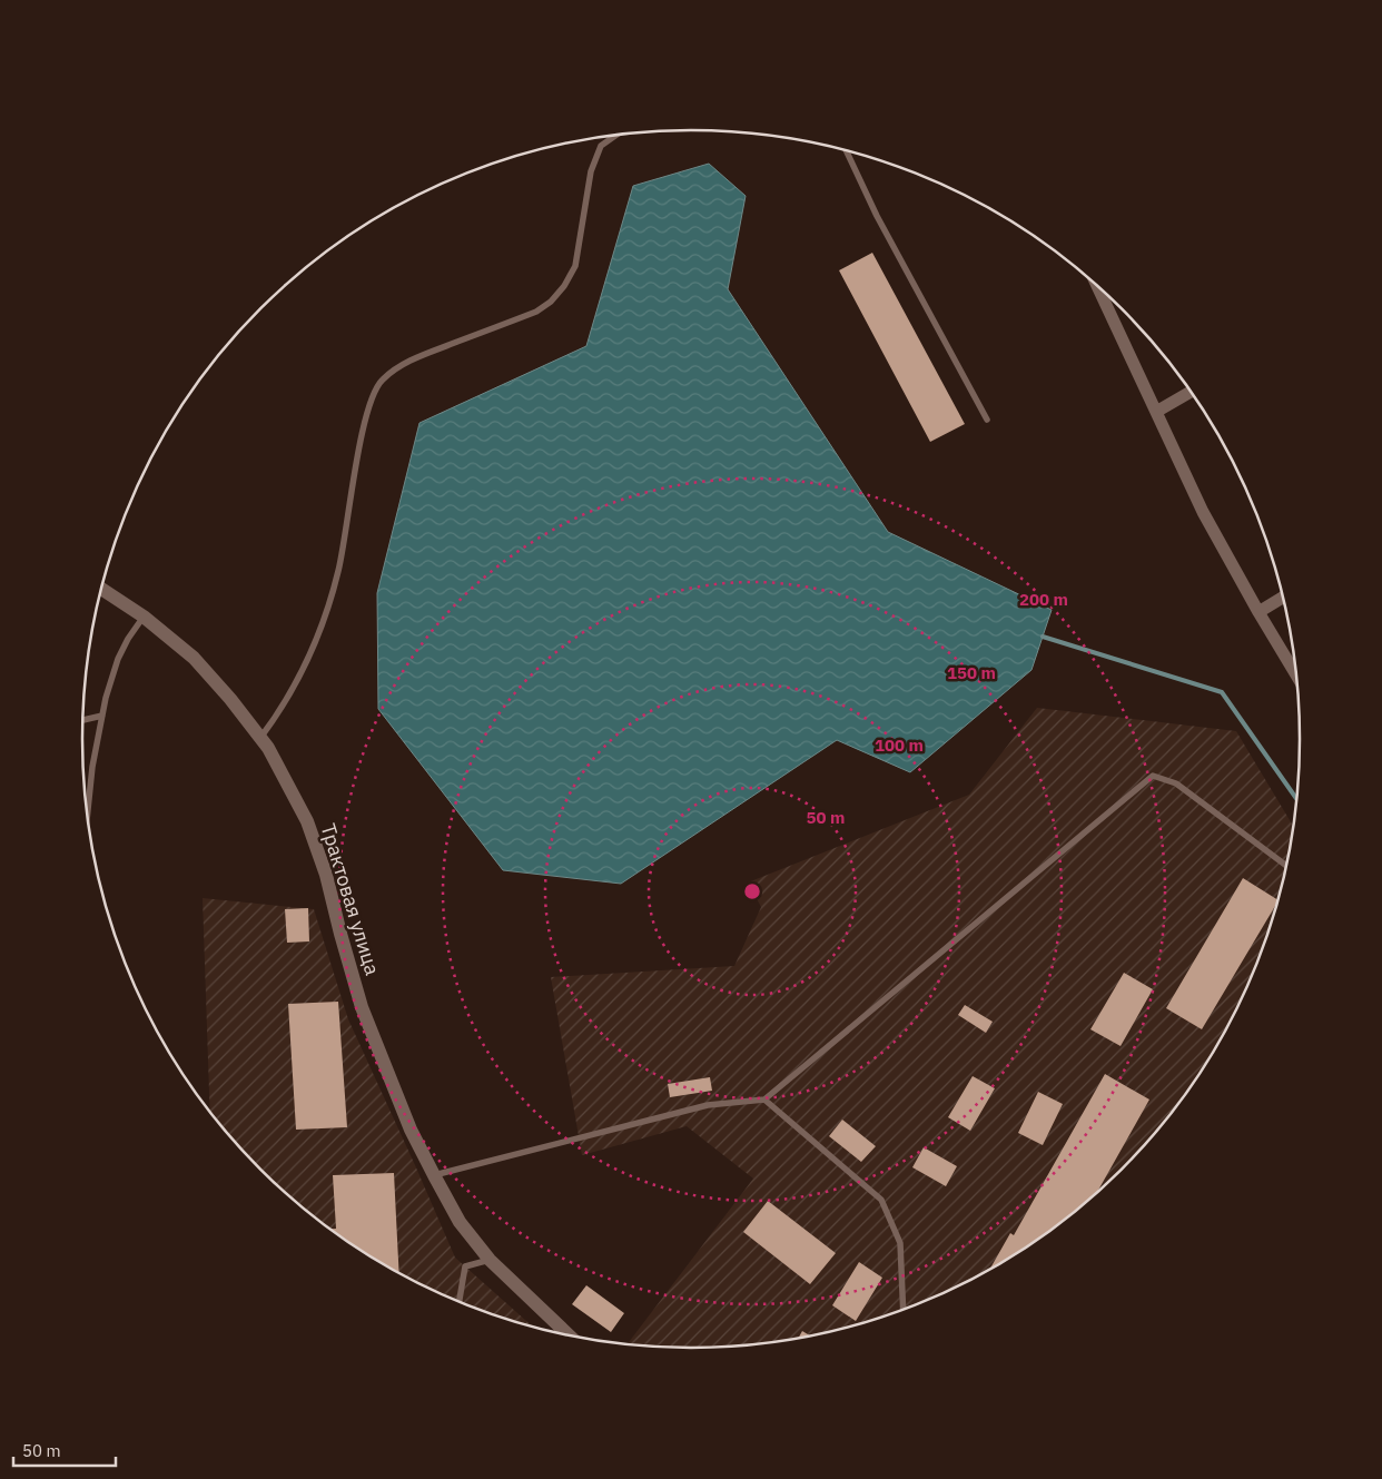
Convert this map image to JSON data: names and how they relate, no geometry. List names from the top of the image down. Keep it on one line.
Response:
{"streets":{"street":["Трактовая улица"]},"scale_bar":"50 m","rings":["200 m","150 m","100 m","50 m"]}
